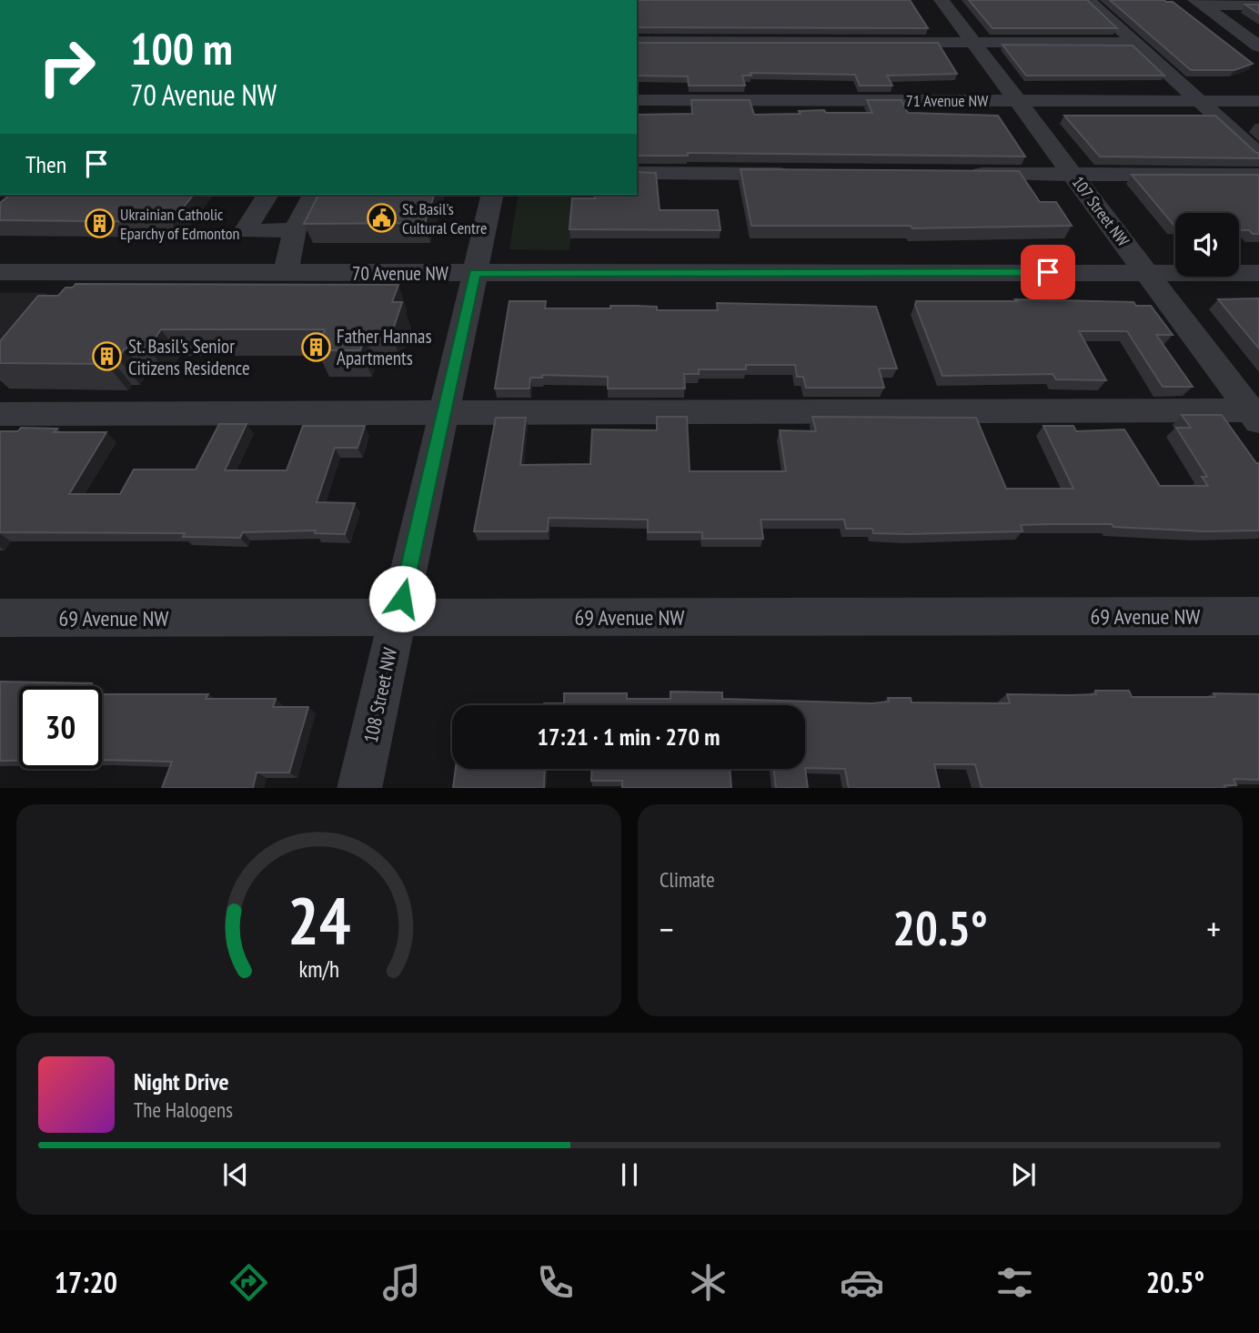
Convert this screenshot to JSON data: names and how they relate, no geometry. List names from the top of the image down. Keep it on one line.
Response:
{"streets":{"street":["71 Avenue NW","107 Street NW","70 Avenue NW","69 Avenue NW","108 Street NW"]},"crossings":[["71 Avenue NW","107 Street NW"],["107 Street NW","70 Avenue NW"],["70 Avenue NW","108 Street NW"],["69 Avenue NW","108 Street NW"]],"places":{"public building":["St. Basil's Cultural Centre"],"building":["Ukrainian Catholic Eparchy of Edmonton","Father Hannas Apartments","St. Basil's Senior Citizens Residence"]},"page":{"turn":["100 m","70 Avenue NW"],"then":"Then","limit":"30","trip":"17:21 · 1 min · 270 m","tile":"Climate","heat":["−","20.5°","+"],"song":["Night Drive","The Halogens"],"tabs":["17:20","20.5°"],"gauge":["24","km/h"]}}
